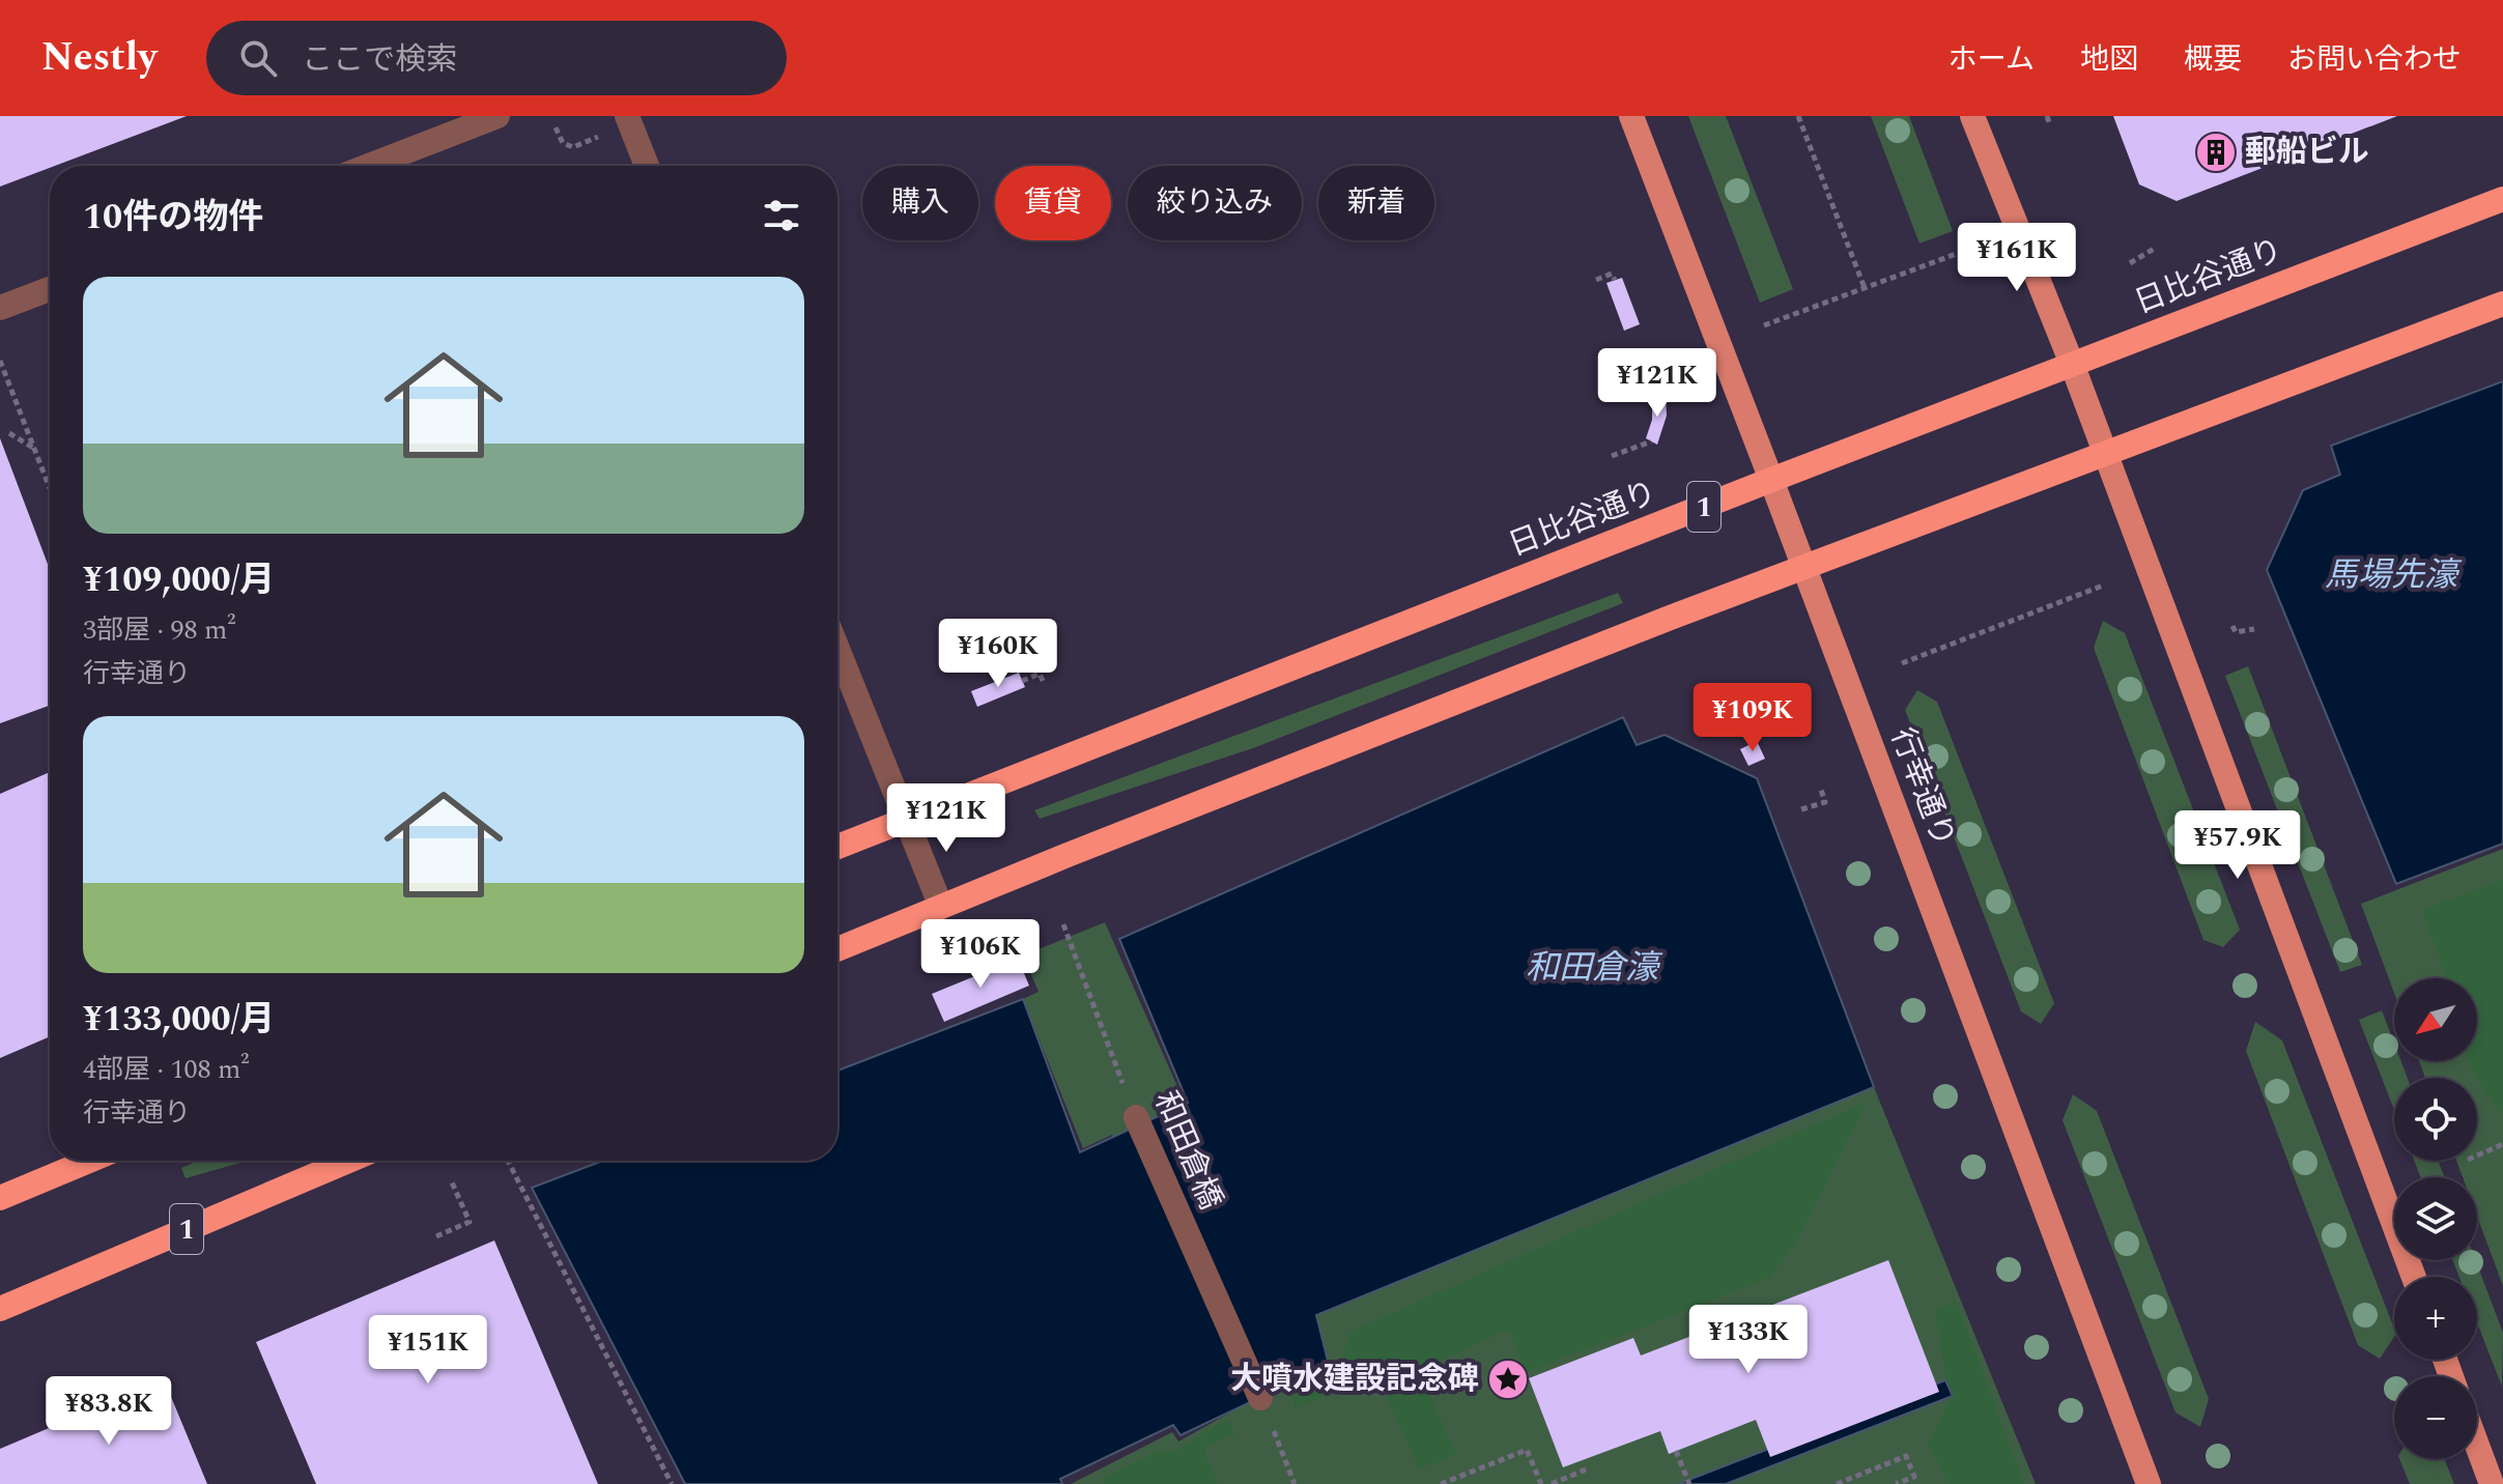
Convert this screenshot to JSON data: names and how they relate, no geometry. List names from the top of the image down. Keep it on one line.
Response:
{"streets":{"highway":["日比谷通り","1"],"main road":["行幸通り"],"street":["和田倉橋"]},"crossings":[["日比谷通り","行幸通り"]],"water":["馬場先濠","和田倉濠"],"places":{"building":["郵船ビル"],"place":["大噴水建設記念碑"]},"north":"bottom left","page":{"header":"Nestly","search":"ここで検索","nav":["ホーム","地図","概要","お問い合わせ"],"chip":["購入","賃貸","絞り込み","新着"],"heading":"10件の物件","price":["¥161K","¥121K","¥160K","¥109K","¥121K","¥57.9K","¥106K","¥133K","¥151K","¥83.8K"],"list":[{"name":"¥109,000/月","note":"3部屋 · 98 m² · 行幸通り"},{"name":"¥133,000/月","note":"4部屋 · 108 m² · 行幸通り"}],"map_buttons":["+","−"]}}
